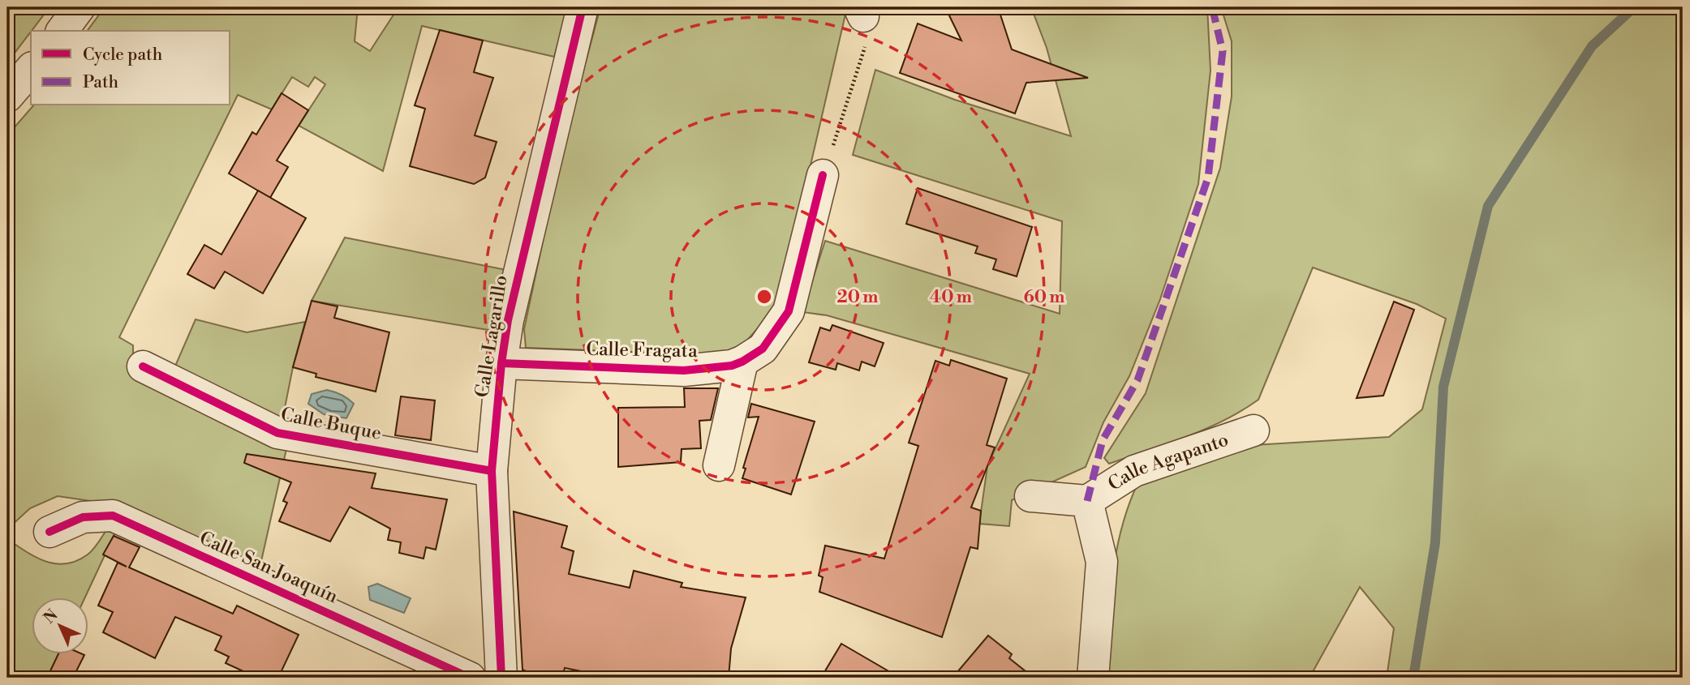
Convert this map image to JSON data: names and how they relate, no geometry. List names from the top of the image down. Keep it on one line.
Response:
{"streets":{"street":["Calle Lagarillo","Calle Fragata","Calle Buque","Calle Agapanto","Calle San Joaquín"]},"crossings":[["Calle Lagarillo","Calle Fragata"],["Calle Lagarillo","Calle Buque"]],"legend":["Cycle path","Path"],"north":"top left","rings":["20 m","40 m","60 m"]}
